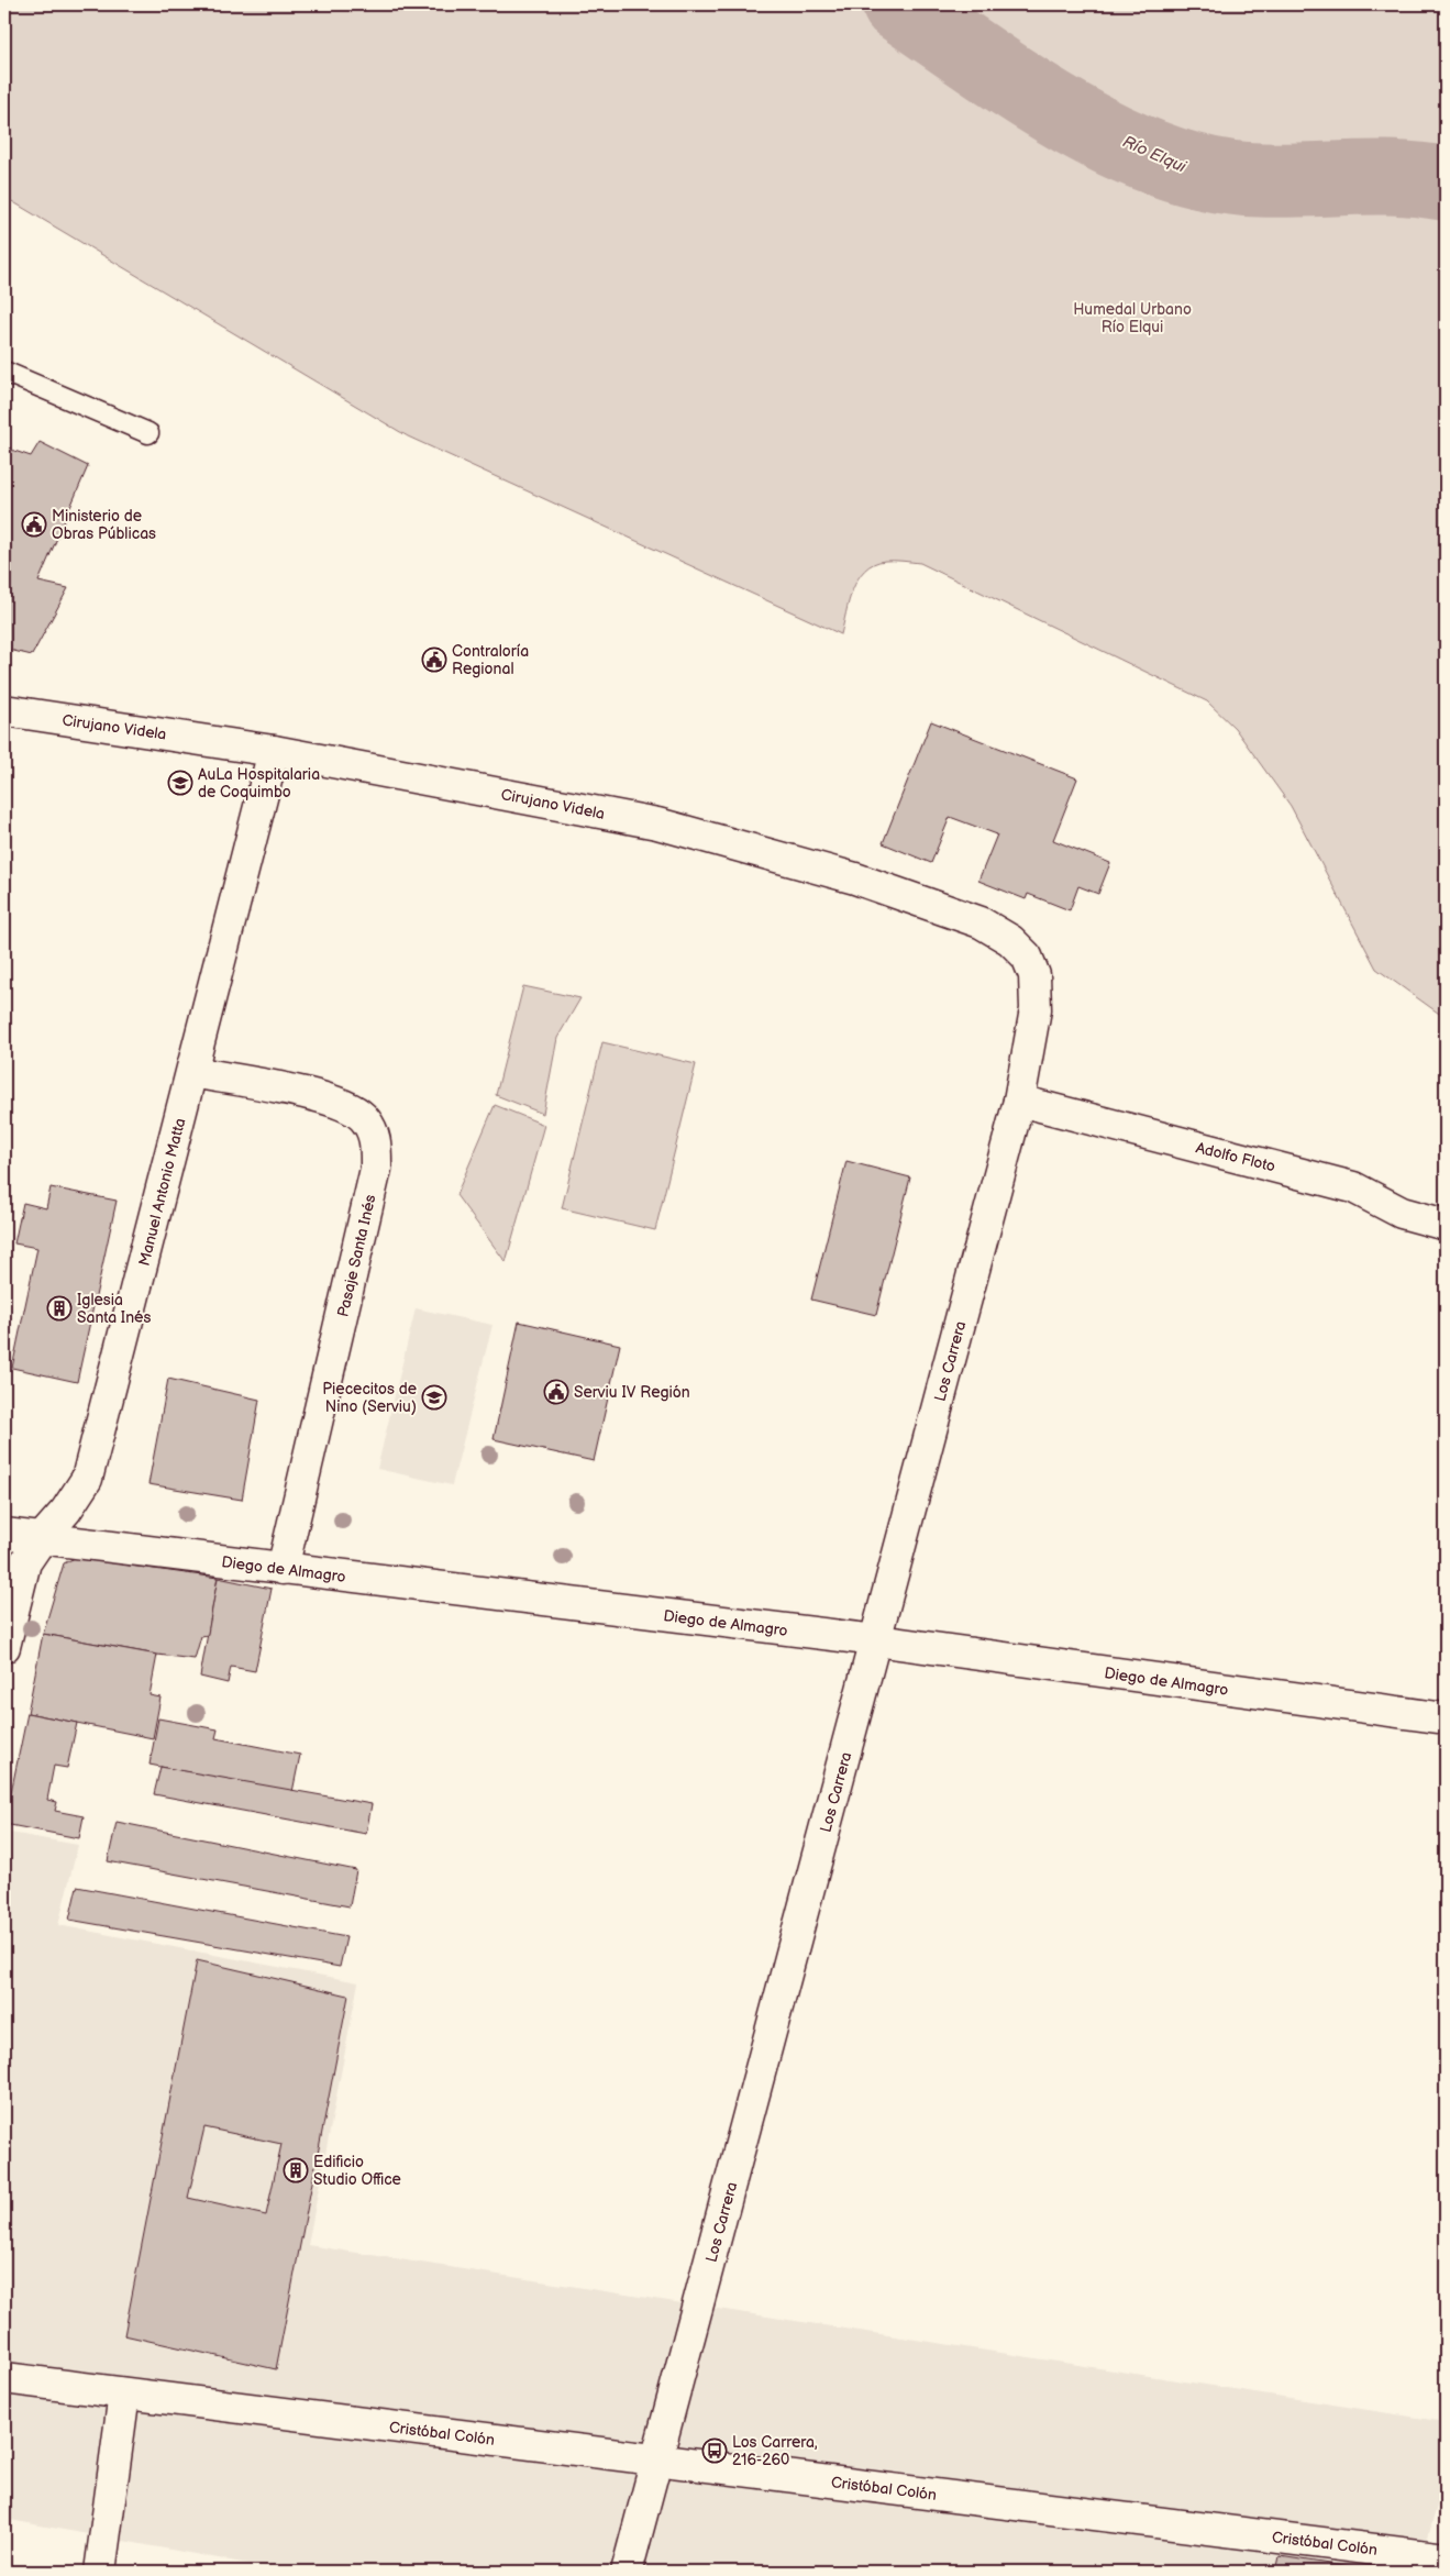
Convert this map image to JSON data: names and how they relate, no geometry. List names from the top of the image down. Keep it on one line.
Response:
{"streets":{"street":["Cirujano Videla","Adolfo Floto","Manuel Antonio Matta","Pasaje Santa Inés","Los Carrera","Diego de Almagro","Cristóbal Colón"]},"crossings":[["Cirujano Videla","Manuel Antonio Matta"],["Cirujano Videla","Los Carrera"],["Adolfo Floto","Los Carrera"],["Manuel Antonio Matta","Pasaje Santa Inés"],["Manuel Antonio Matta","Diego de Almagro"],["Pasaje Santa Inés","Diego de Almagro"],["Los Carrera","Diego de Almagro"],["Los Carrera","Cristóbal Colón"]],"water":["Río Elqui"],"parks":["Humedal Urbano Río Elqui"],"places":{"public building":["Ministerio de Obras Públicas","Contraloría Regional","Serviu IV Región"],"school or university":["AuLa Hospitalaria de Coquimbo","Piececitos de Nino (Serviu)"],"building":["Iglesia Santa Inés","Edificio Studio Office"],"bus stop":["Los Carrera, 216-260"]}}
